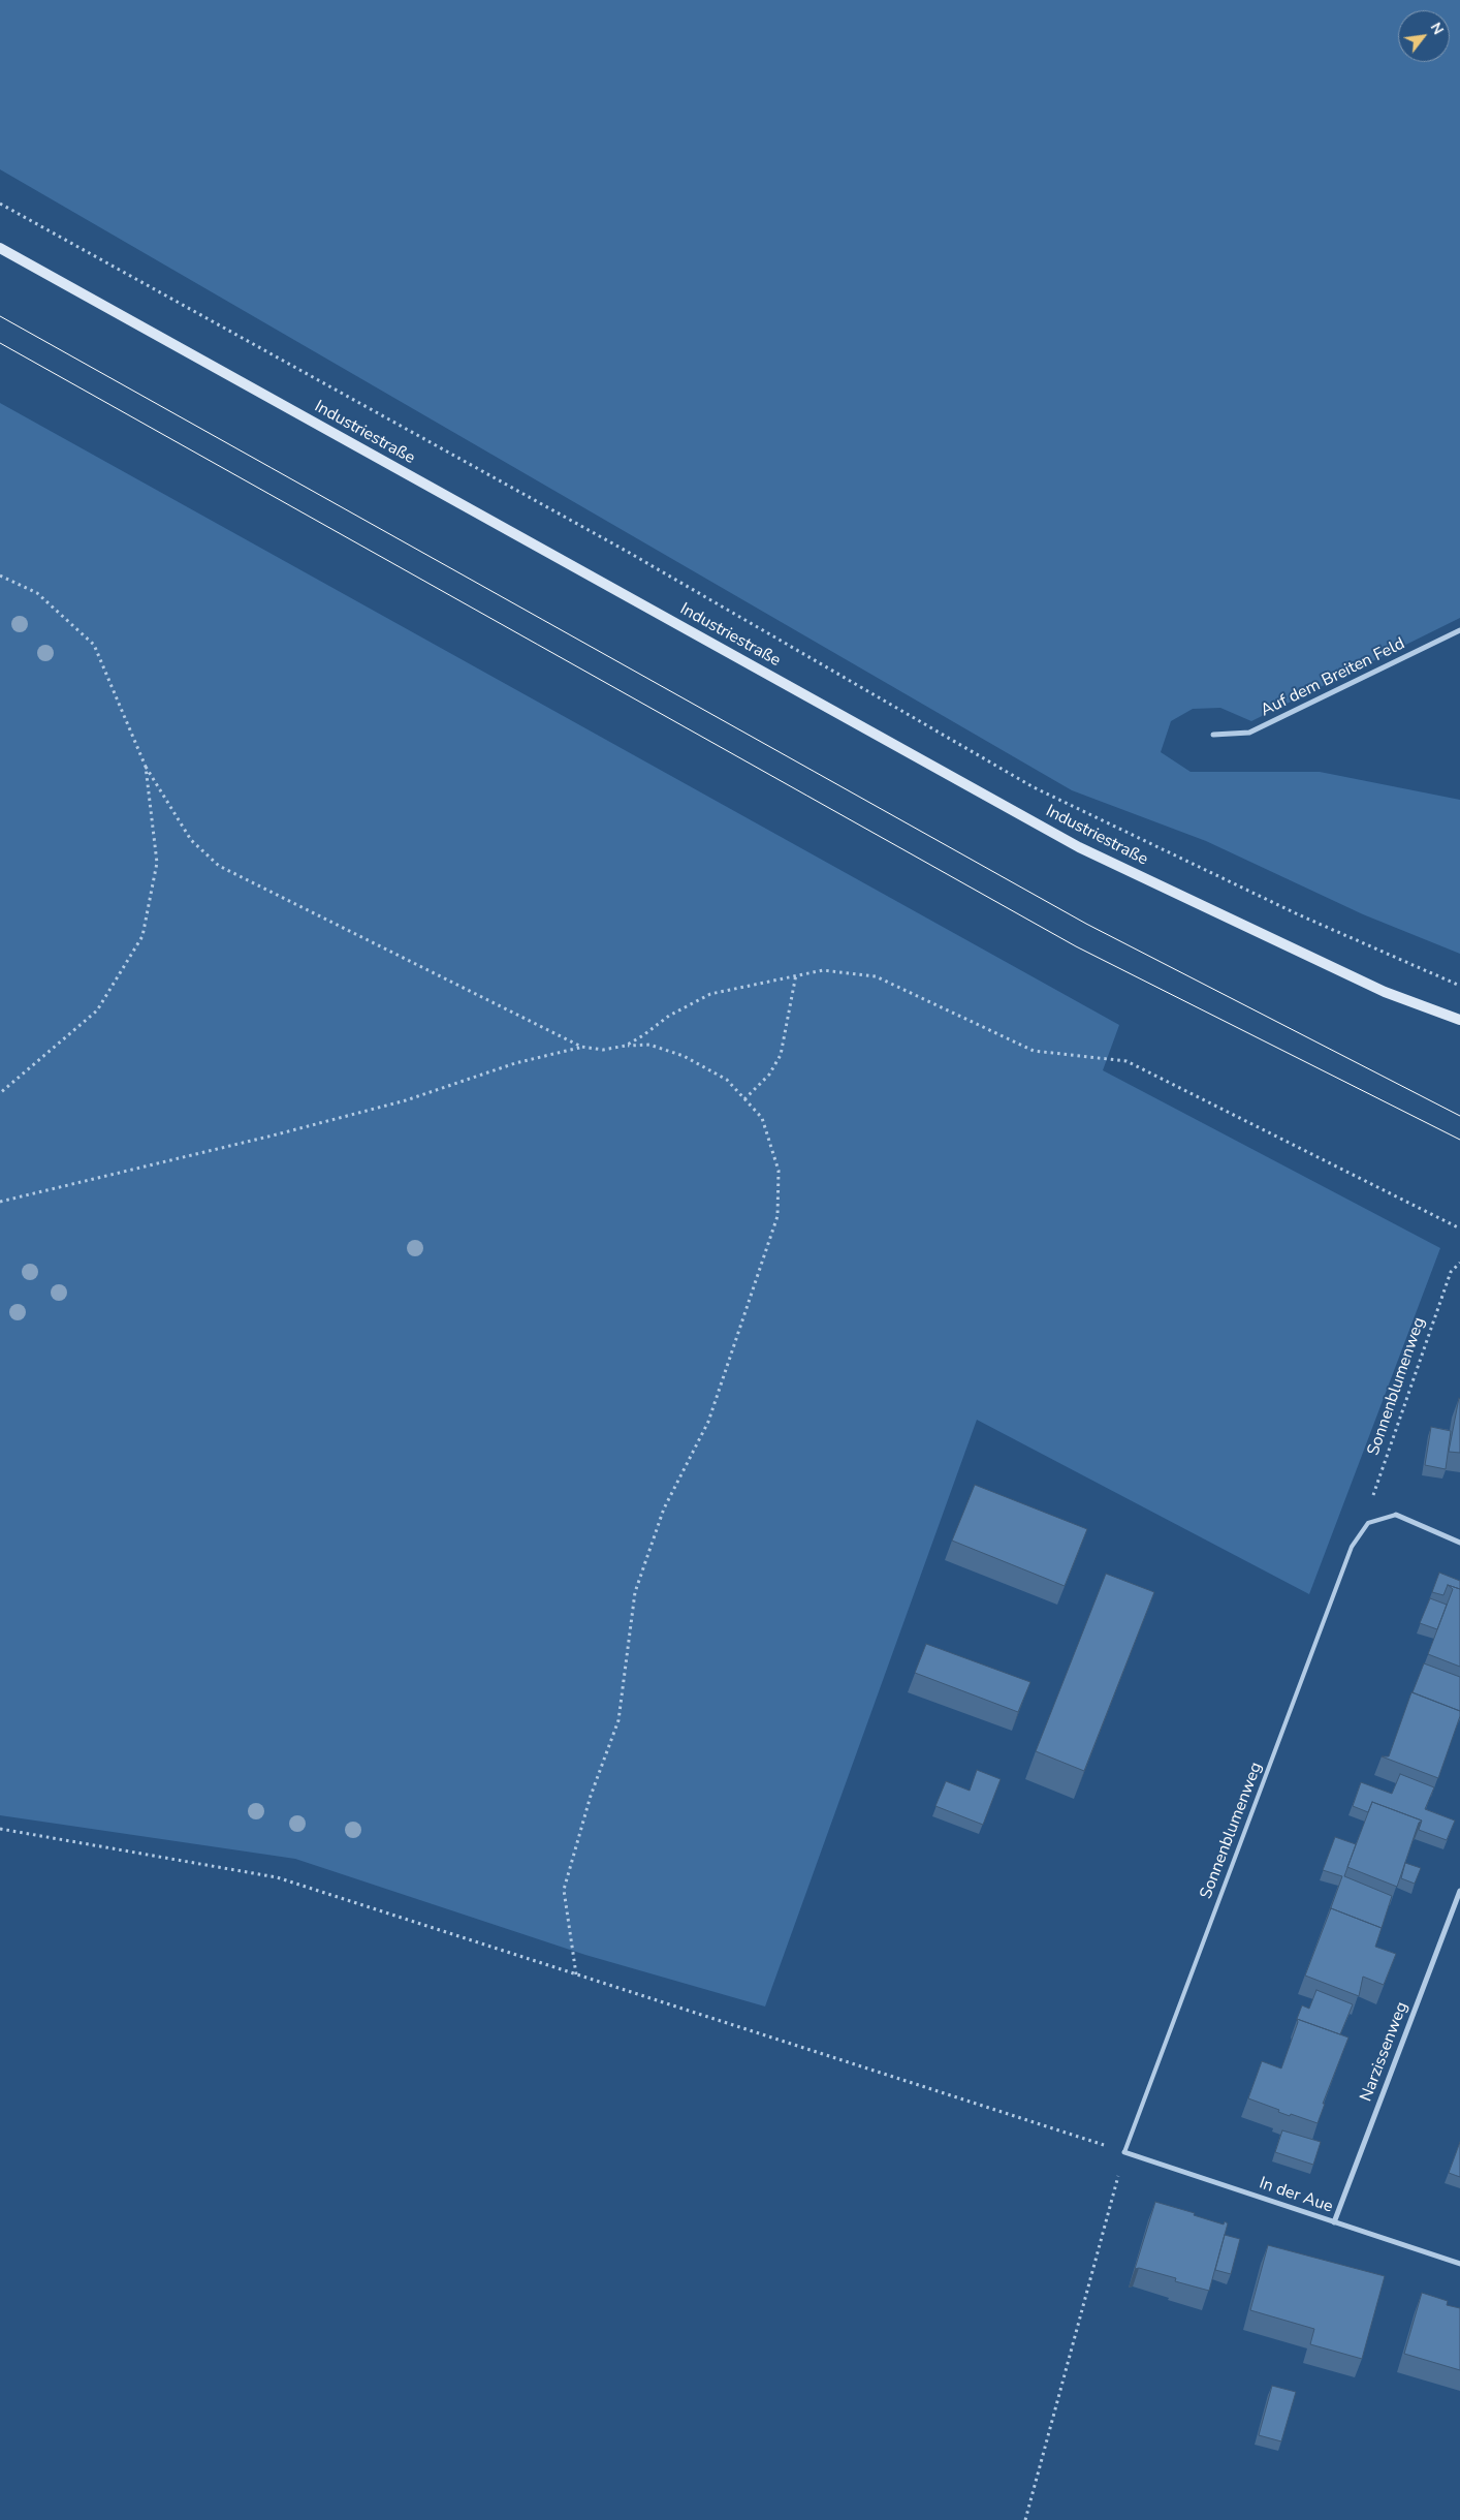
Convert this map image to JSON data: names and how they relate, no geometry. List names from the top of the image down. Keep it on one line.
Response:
{"streets":{"main road":["Industriestraße"],"street":["Auf dem Breiten Feld","Narzissenweg","In der Aue"],"lane":["Sonnenblumenweg"]},"crossings":[["Sonnenblumenweg","In der Aue"],["Narzissenweg","In der Aue"]],"north":"top right"}
